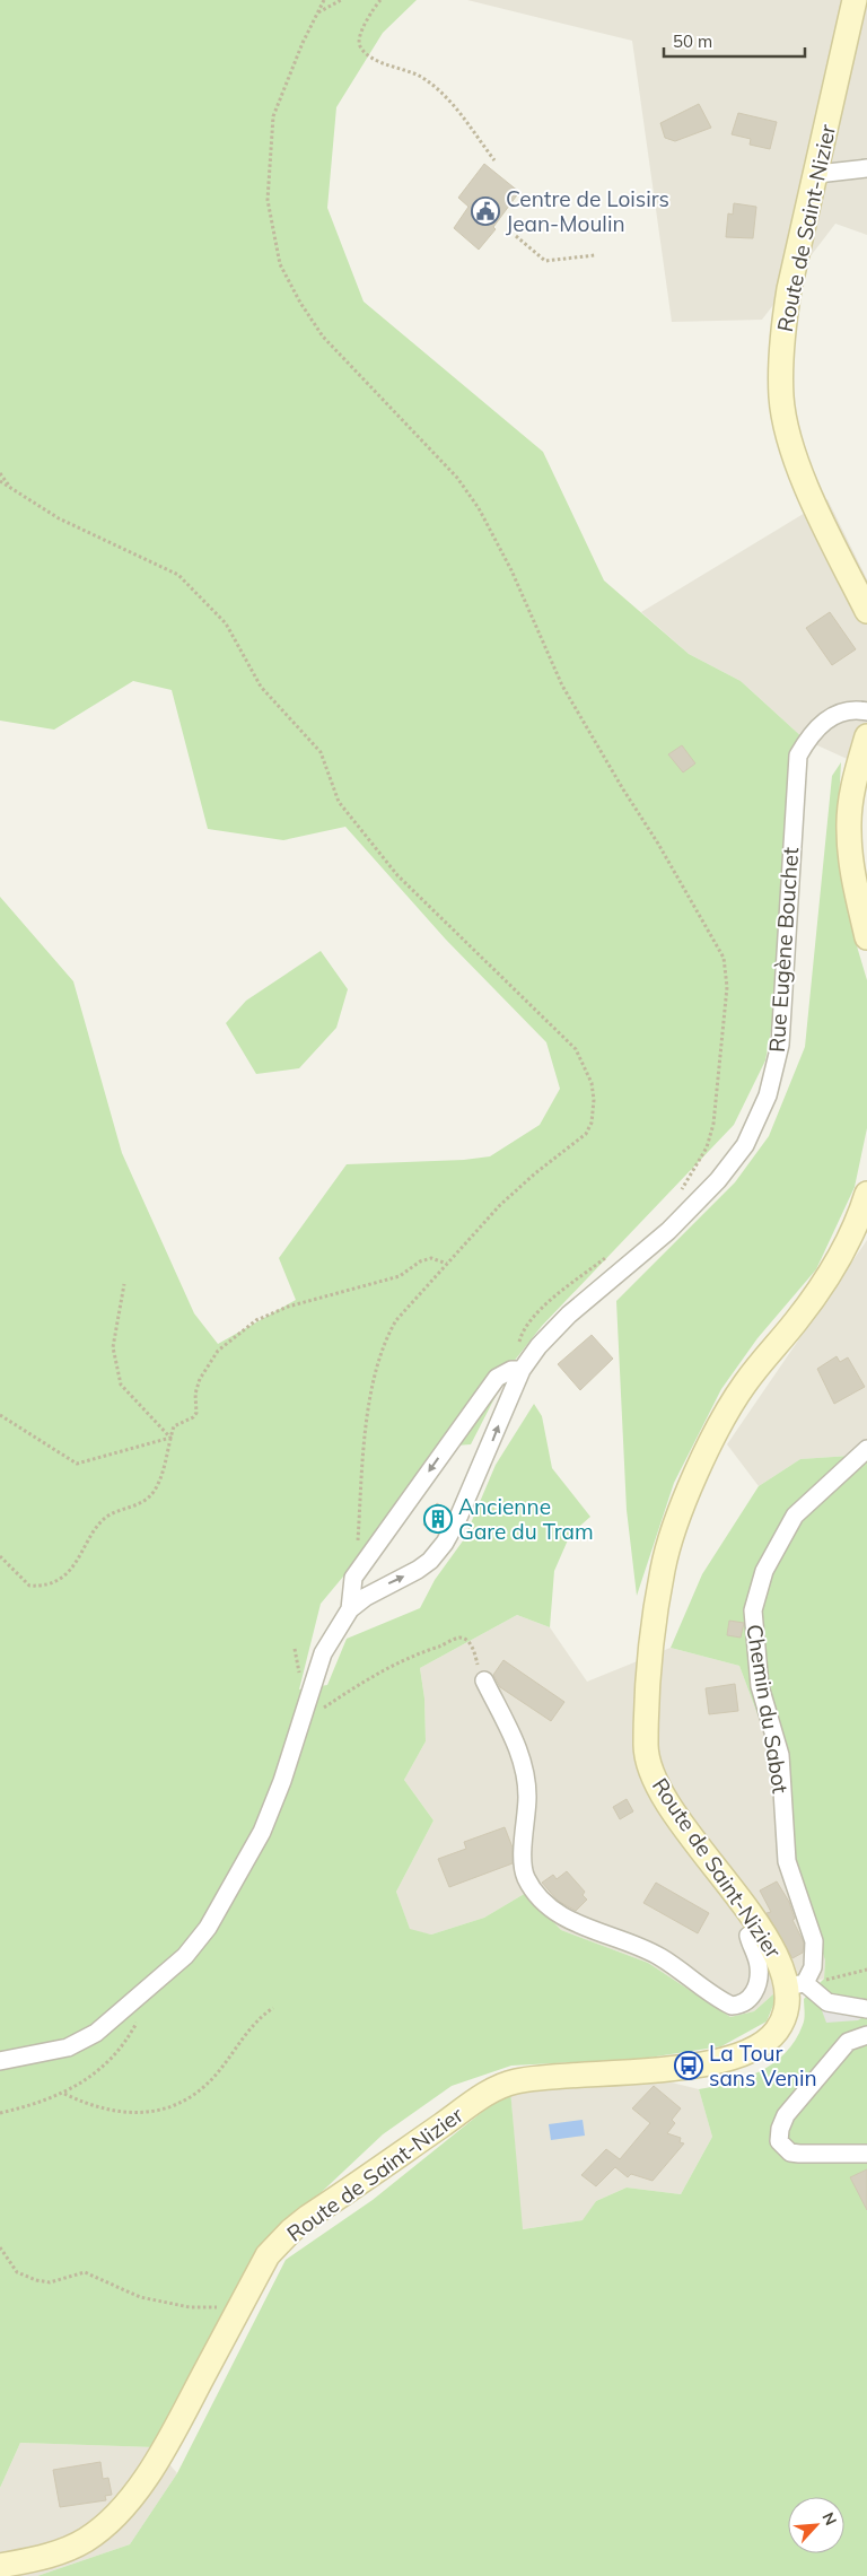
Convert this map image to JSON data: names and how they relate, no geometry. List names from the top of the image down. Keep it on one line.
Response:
{"streets":{"main road":["Route de Saint-Nizier"],"street":["Rue Eugène Bouchet","Chemin du Sabot"]},"crossings":[["Route de Saint-Nizier","Chemin du Sabot"]],"places":{"public building":["Centre de Loisirs Jean-Moulin"],"building":["Ancienne Gare du Tram"],"bus stop":["La Tour sans Venin"]},"scale_bar":"50 m","north":"top right"}
